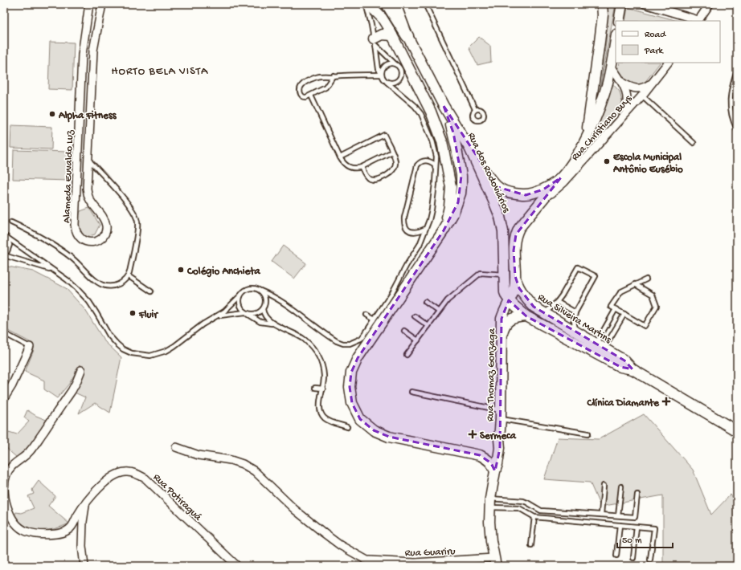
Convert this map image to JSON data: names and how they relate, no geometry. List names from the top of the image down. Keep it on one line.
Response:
{"streets":{"main road":["Rua dos Rodoviários","Rua Silveira Martins","Rua Thomaz Gonzaga"],"street":["Rua Christiano Buys","Alameda Euvaldo Luz","Rua Potiraguá","Rua Guariru"]},"crossings":[["Rua dos Rodoviários","Rua Silveira Martins"],["Rua dos Rodoviários","Rua Thomaz Gonzaga"],["Rua Silveira Martins","Rua Thomaz Gonzaga"],["Rua Thomaz Gonzaga","Rua Guariru"]],"districts":["HORTO BELA VISTA"],"places":{"other":["Alpha Fitness","Escola Municipal Antônio Eusébio","Colégio Anchieta","Fluir"],"health":["Clínica Diamante","Sermeca"]},"legend":["Road","Park"],"scale_bar":"50 m"}
